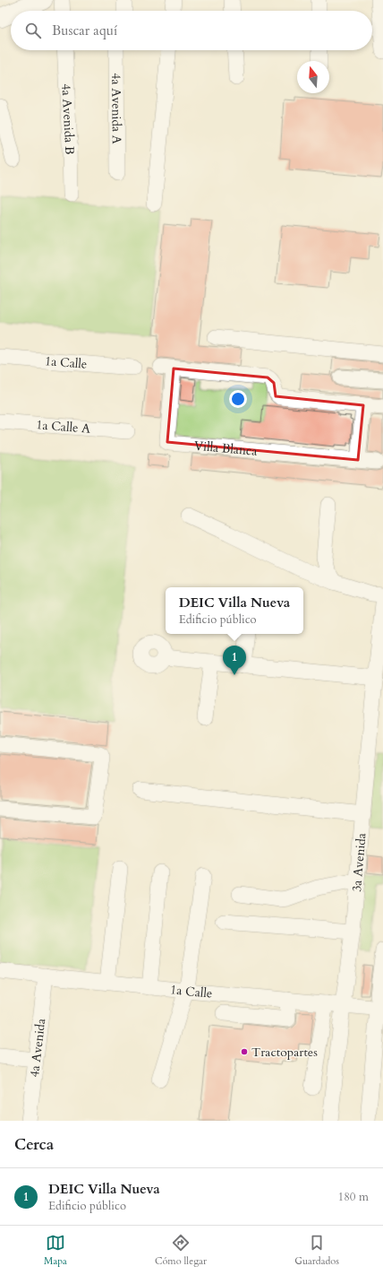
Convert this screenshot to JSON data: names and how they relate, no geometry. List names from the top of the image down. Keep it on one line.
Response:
{"streets":{"street":["4a Avenida A","4a Avenida B","1a Calle","1a Calle A","Villa Blanca","3a Avenida","4a Avenida"]},"crossings":[["1a Calle","3a Avenida"],["1a Calle","4a Avenida"]],"places":["Tractopartes"],"north":"top","page":{"search":"Buscar aquí","popup":["DEIC Villa Nueva","Edificio público"],"pins":"1","heading":"Cerca","list":[{"mark":"1","name":"DEIC Villa Nueva","note":"Edificio público","value":"180 m"}],"nav":["Mapa","Cómo llegar","Guardados"]}}
